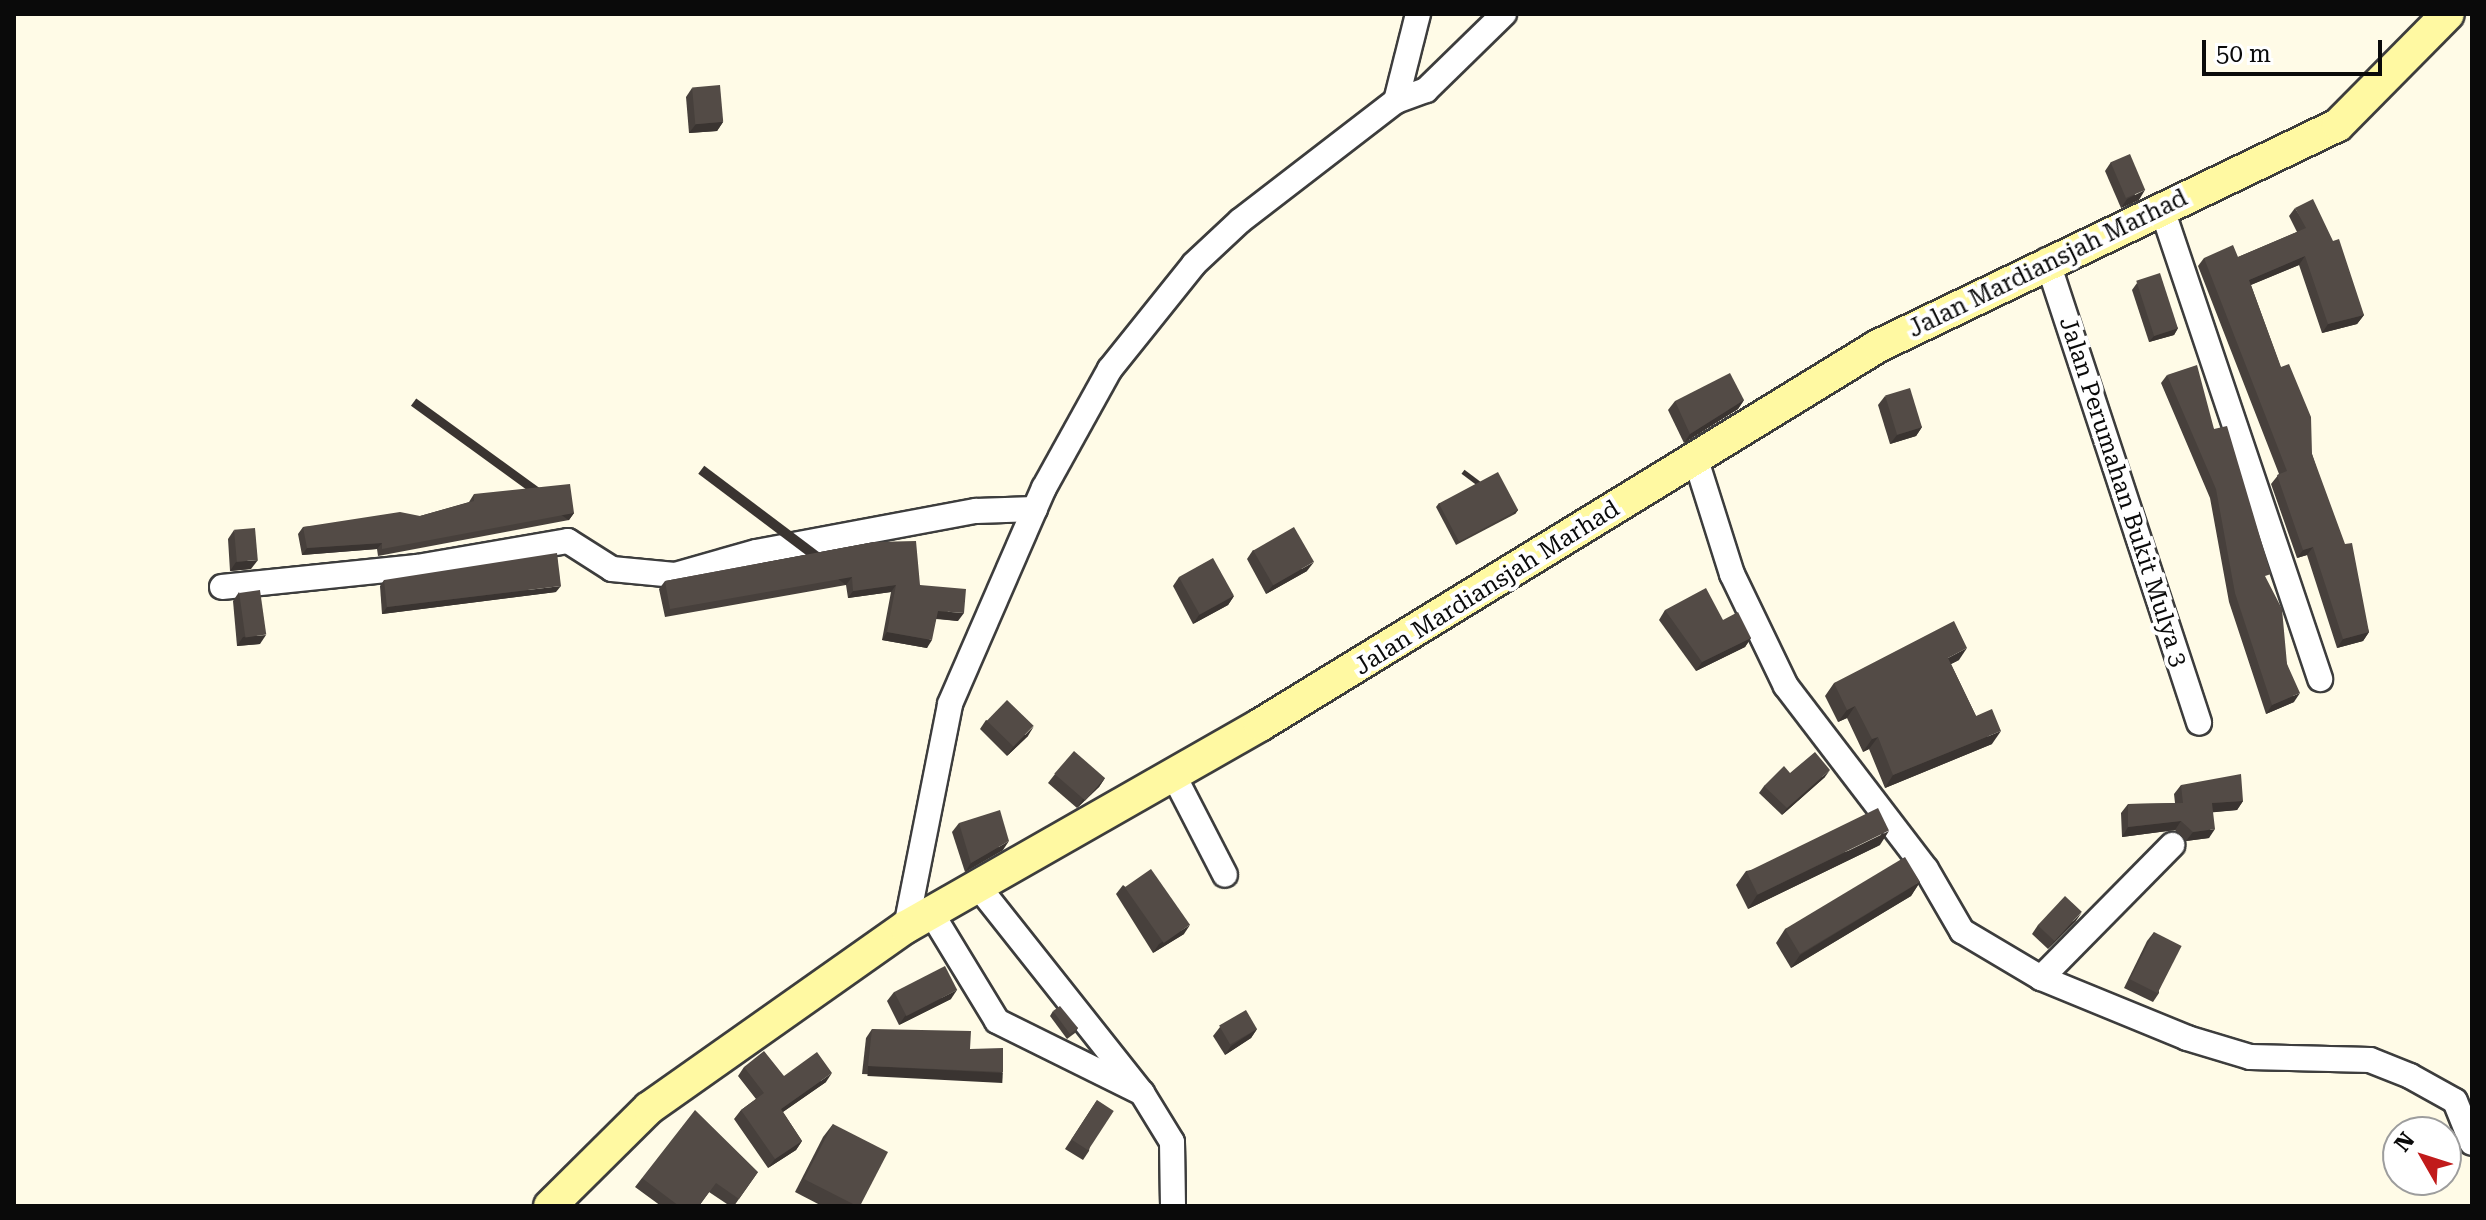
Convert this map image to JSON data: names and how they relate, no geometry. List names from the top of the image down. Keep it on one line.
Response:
{"streets":{"street":["Jalan Mardiansjah Marhad","Jalan Perumahan Bukit Mulya 3"]},"crossings":[["Jalan Mardiansjah Marhad","Jalan Perumahan Bukit Mulya 3"]],"scale_bar":"50 m","north":"top left"}
